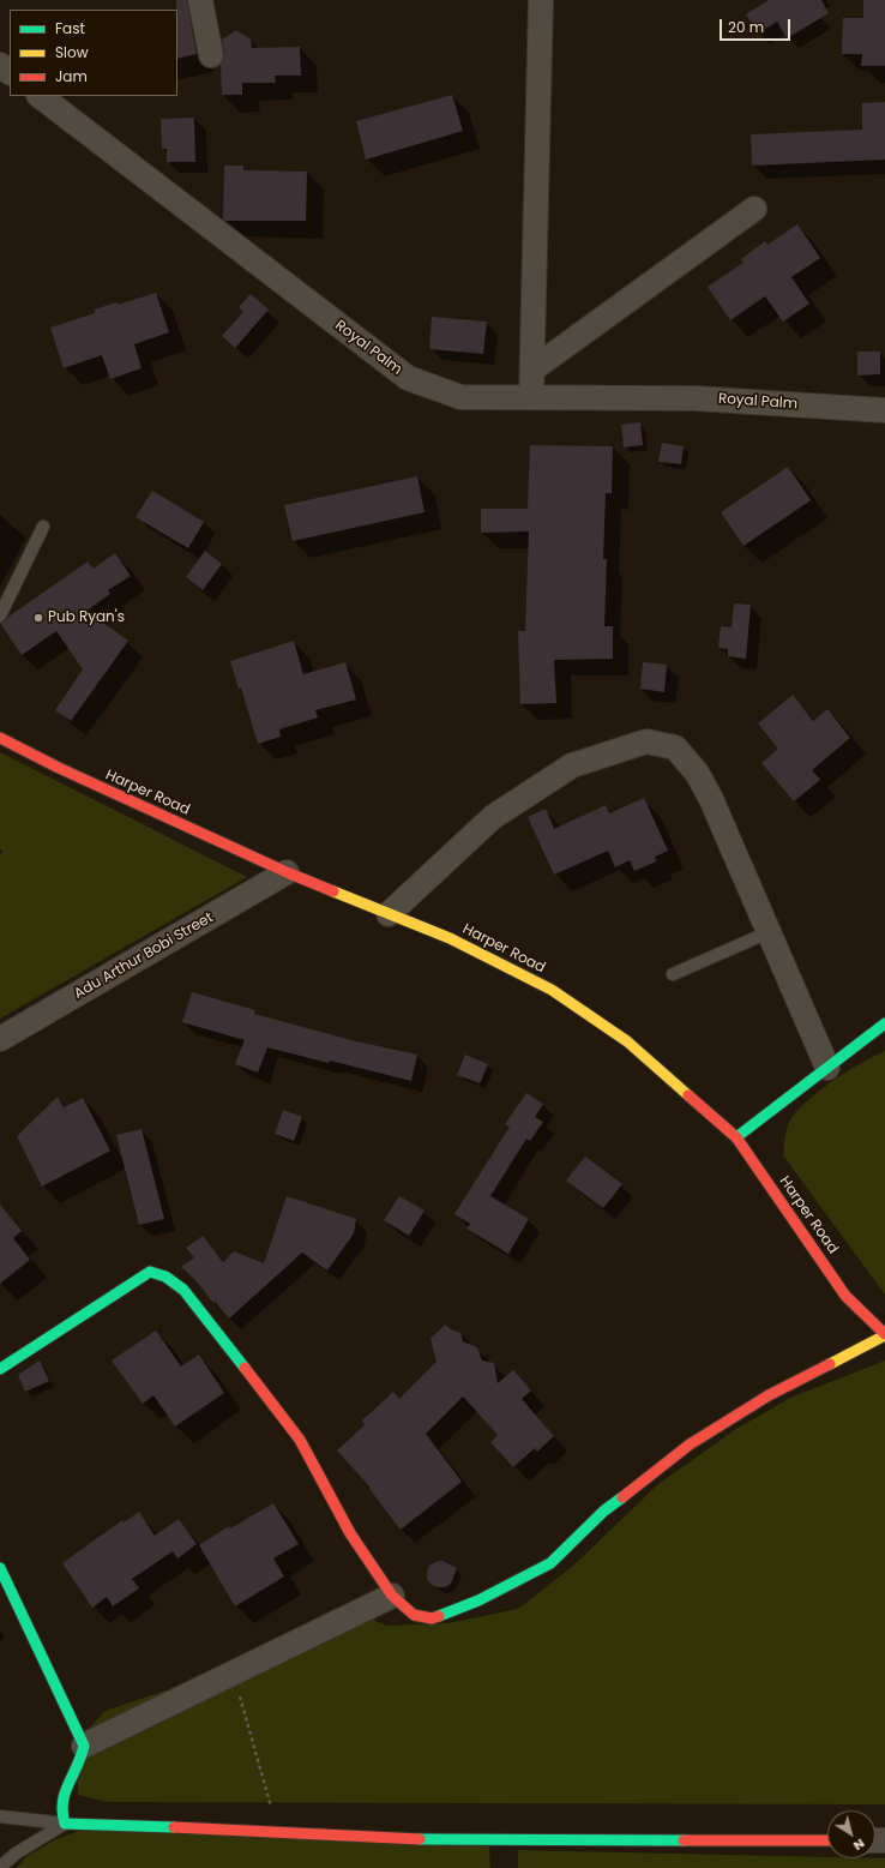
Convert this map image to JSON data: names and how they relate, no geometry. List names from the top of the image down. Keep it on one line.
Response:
{"streets":{"street":["Royal Palm","Harper Road","Adu Arthur Bobi Street"]},"crossings":[["Harper Road","Adu Arthur Bobi Street"]],"places":["Pub Ryan's"],"legend":["Fast","Slow","Jam"],"scale_bar":"20 m","north":"bottom right"}
